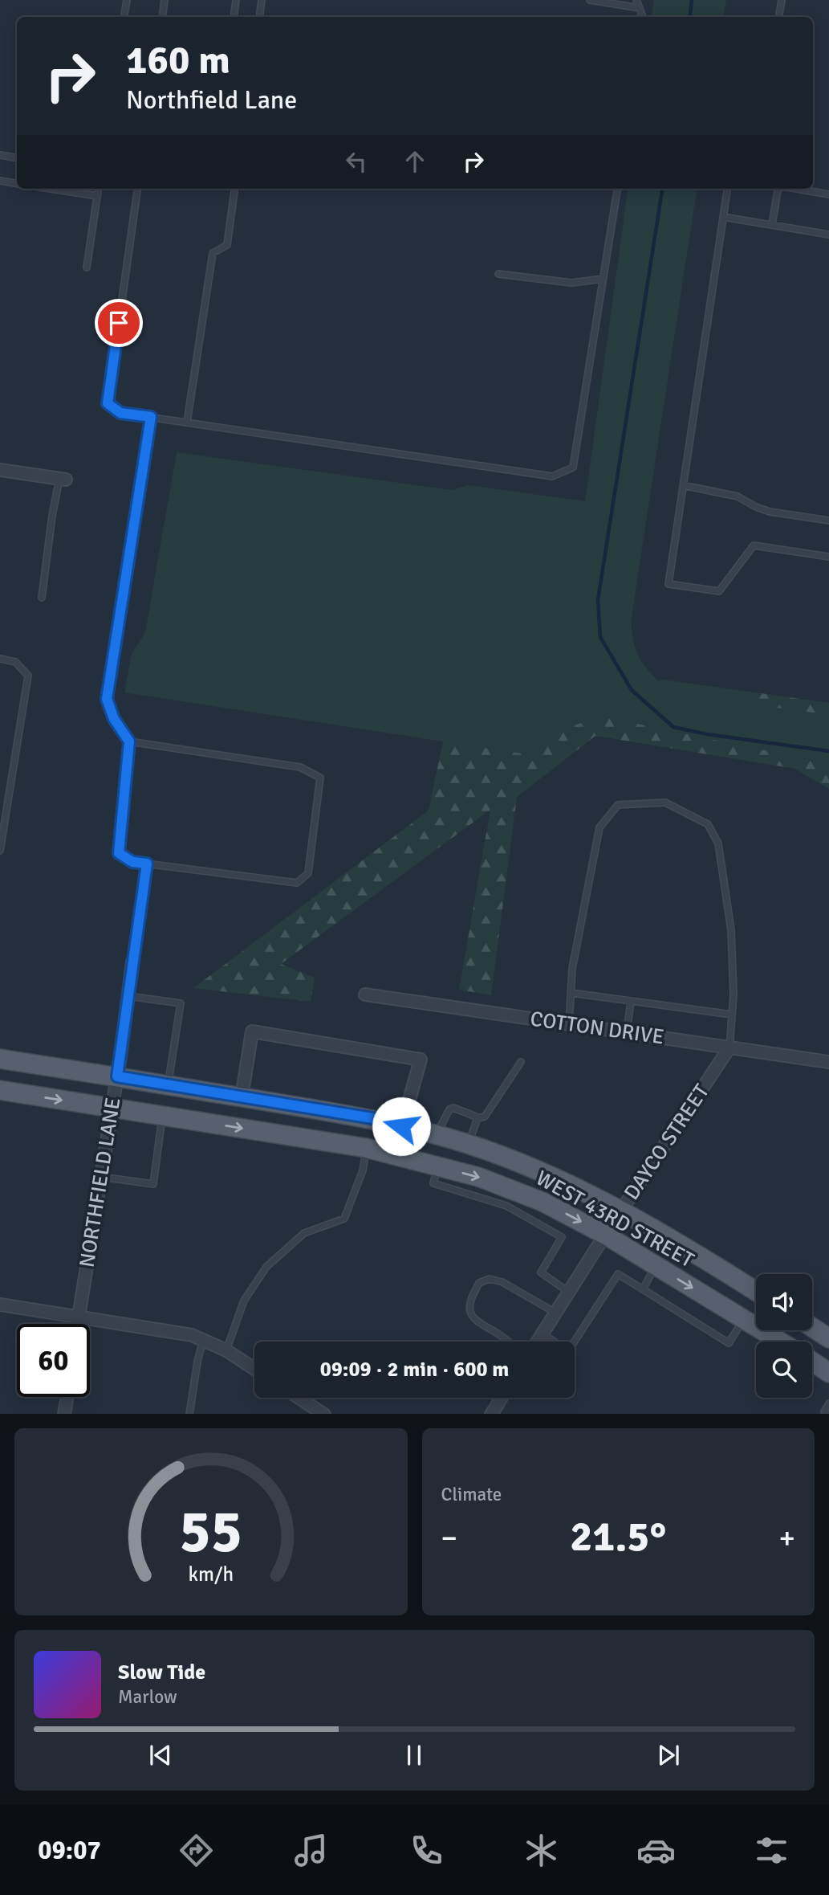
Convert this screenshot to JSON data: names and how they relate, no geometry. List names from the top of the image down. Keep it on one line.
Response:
{"streets":{"main road":["WEST 43RD STREET"],"street":["COTTON DRIVE","DAYCO STREET","NORTHFIELD LANE"]},"crossings":[["COTTON DRIVE","DAYCO STREET"],["DAYCO STREET","WEST 43RD STREET"],["NORTHFIELD LANE","WEST 43RD STREET"]],"page":{"turn":["160 m","Northfield Lane"],"limit":"60","trip":"09:09 · 2 min · 600 m","tile":"Climate","heat":["−","21.5°","+"],"song":["Slow Tide","Marlow"],"tabs":"09:07","gauge":["55","km/h"]}}
